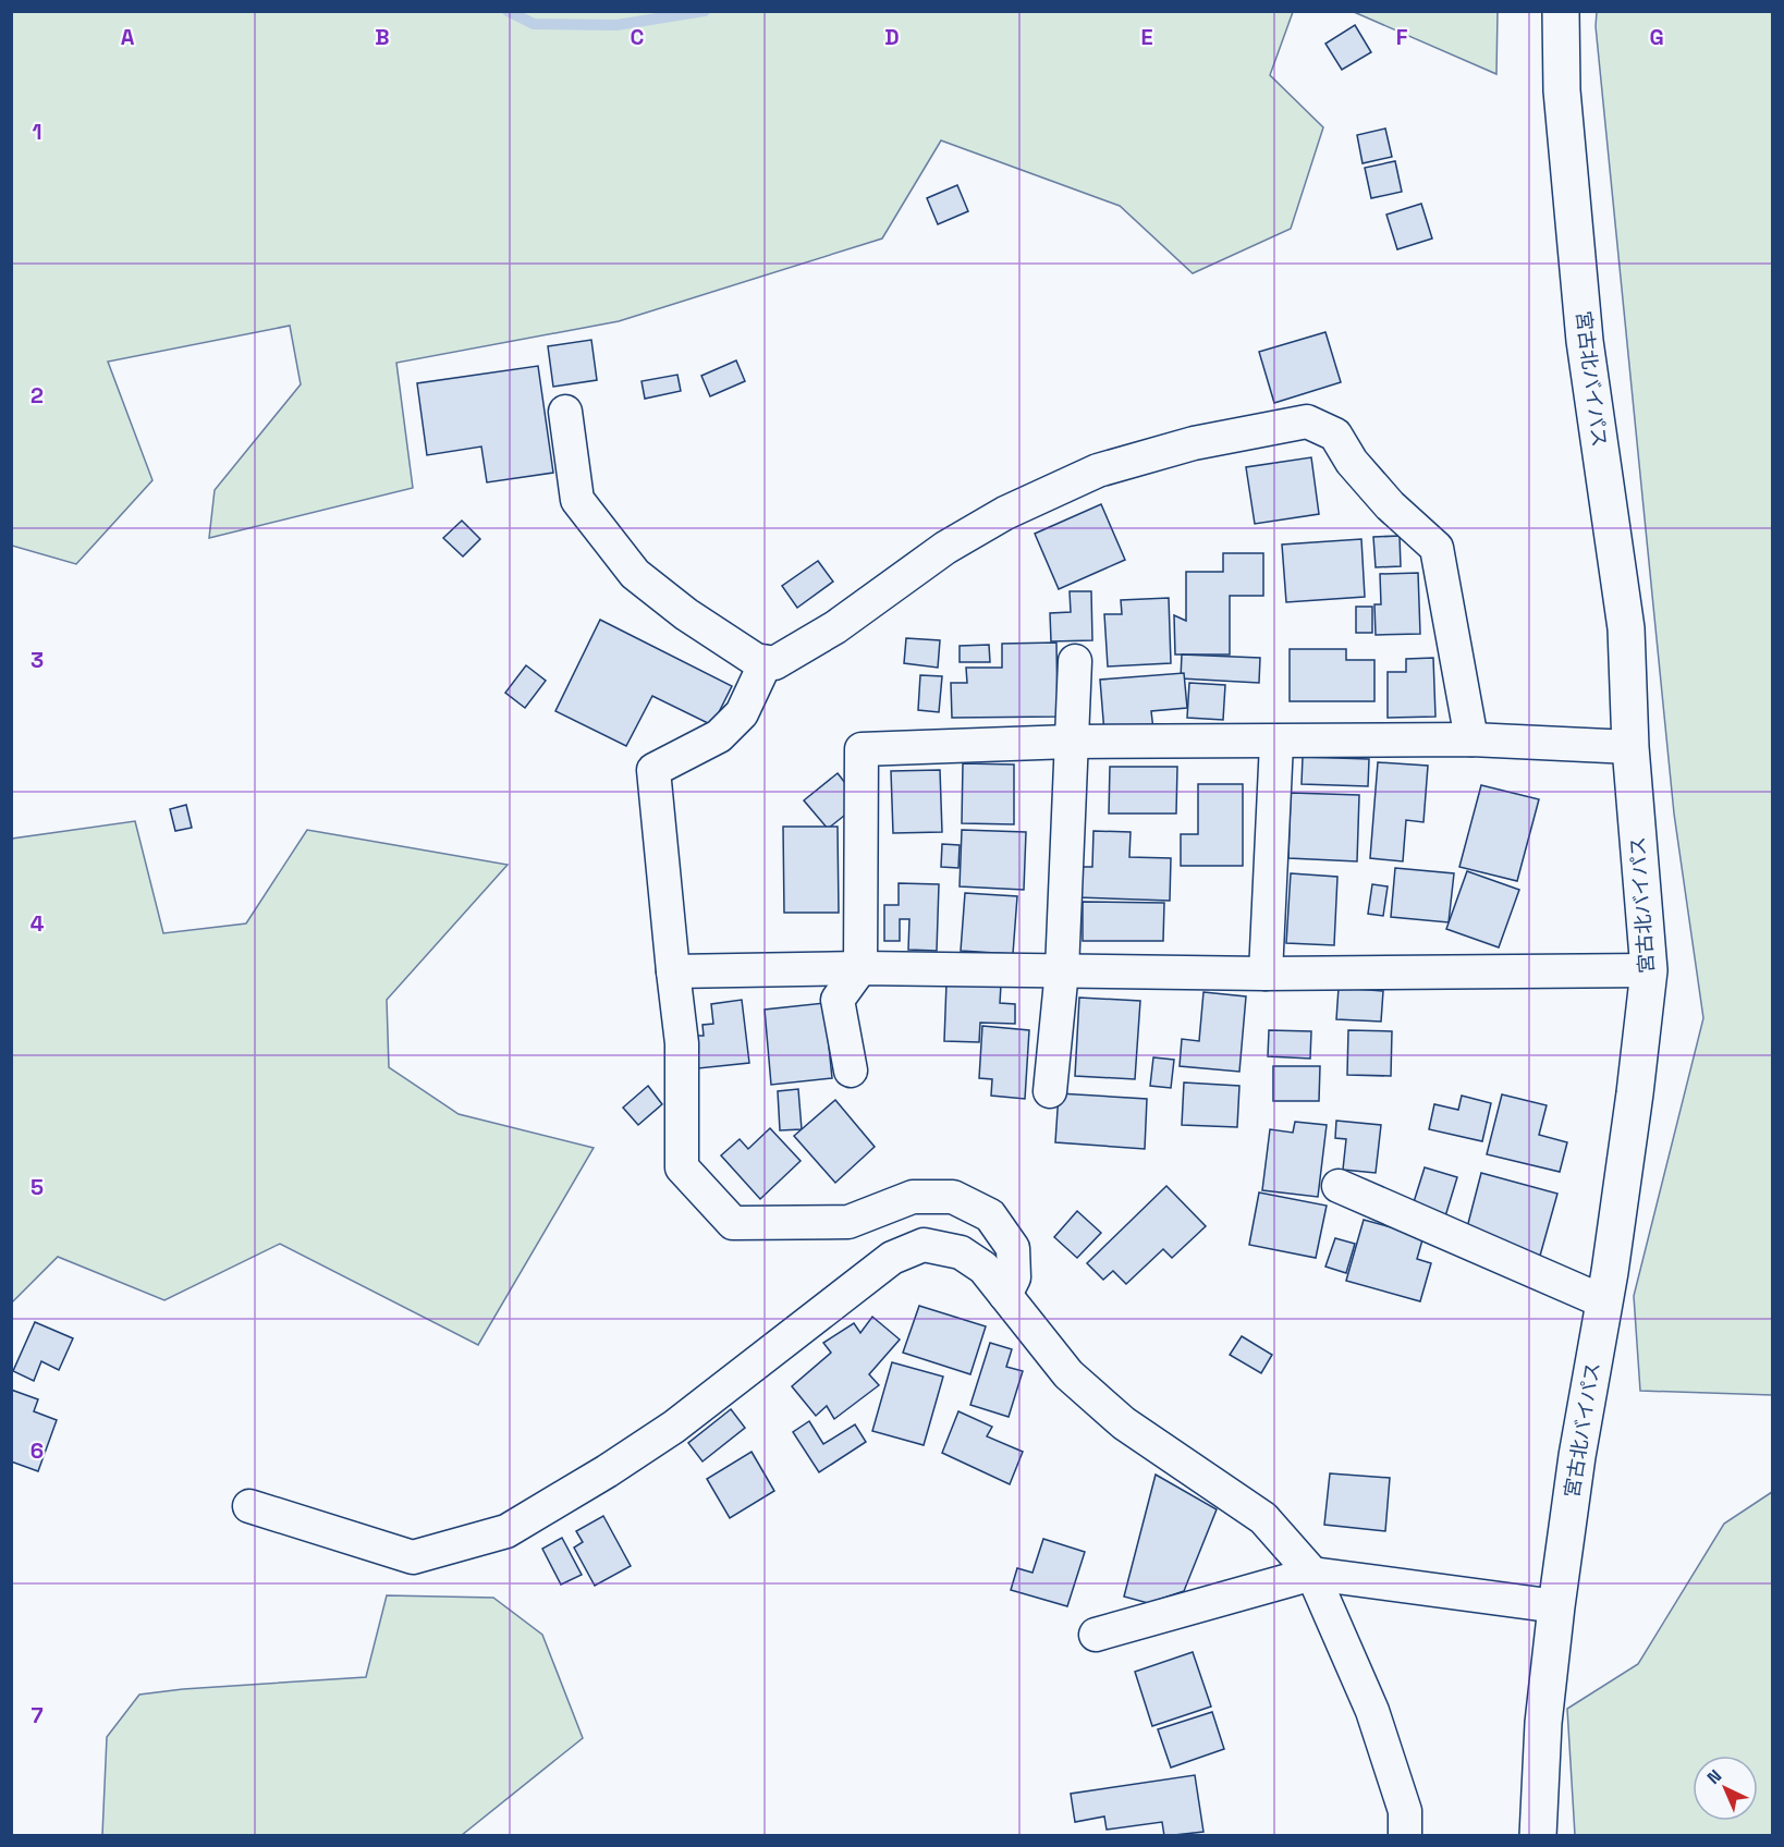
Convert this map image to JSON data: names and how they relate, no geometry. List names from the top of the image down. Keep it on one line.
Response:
{"streets":{"highway":["宮古北バイパス"]},"north":"top left","grid":{"columns":["A","B","C","D","E","F","G"],"rows":["1","2","3","4","5","6","7"]}}
